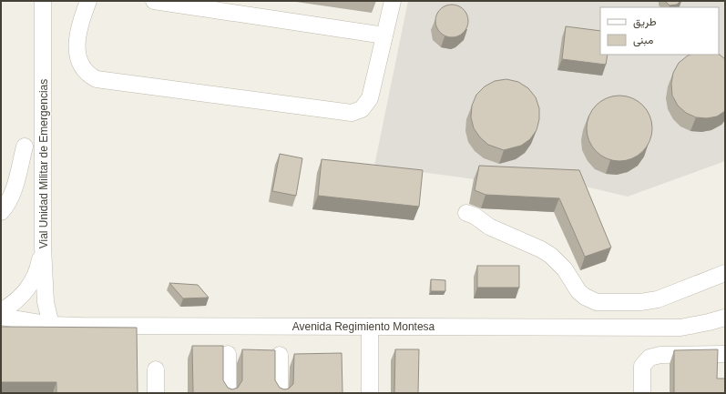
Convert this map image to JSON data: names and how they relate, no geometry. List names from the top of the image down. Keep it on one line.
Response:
{"streets":{"street":["Vial Unidad Militar de Emergencias","Avenida Regimiento Montesa"]},"crossings":[["Vial Unidad Militar de Emergencias","Avenida Regimiento Montesa"]],"legend":["طريق","مبنى"]}
